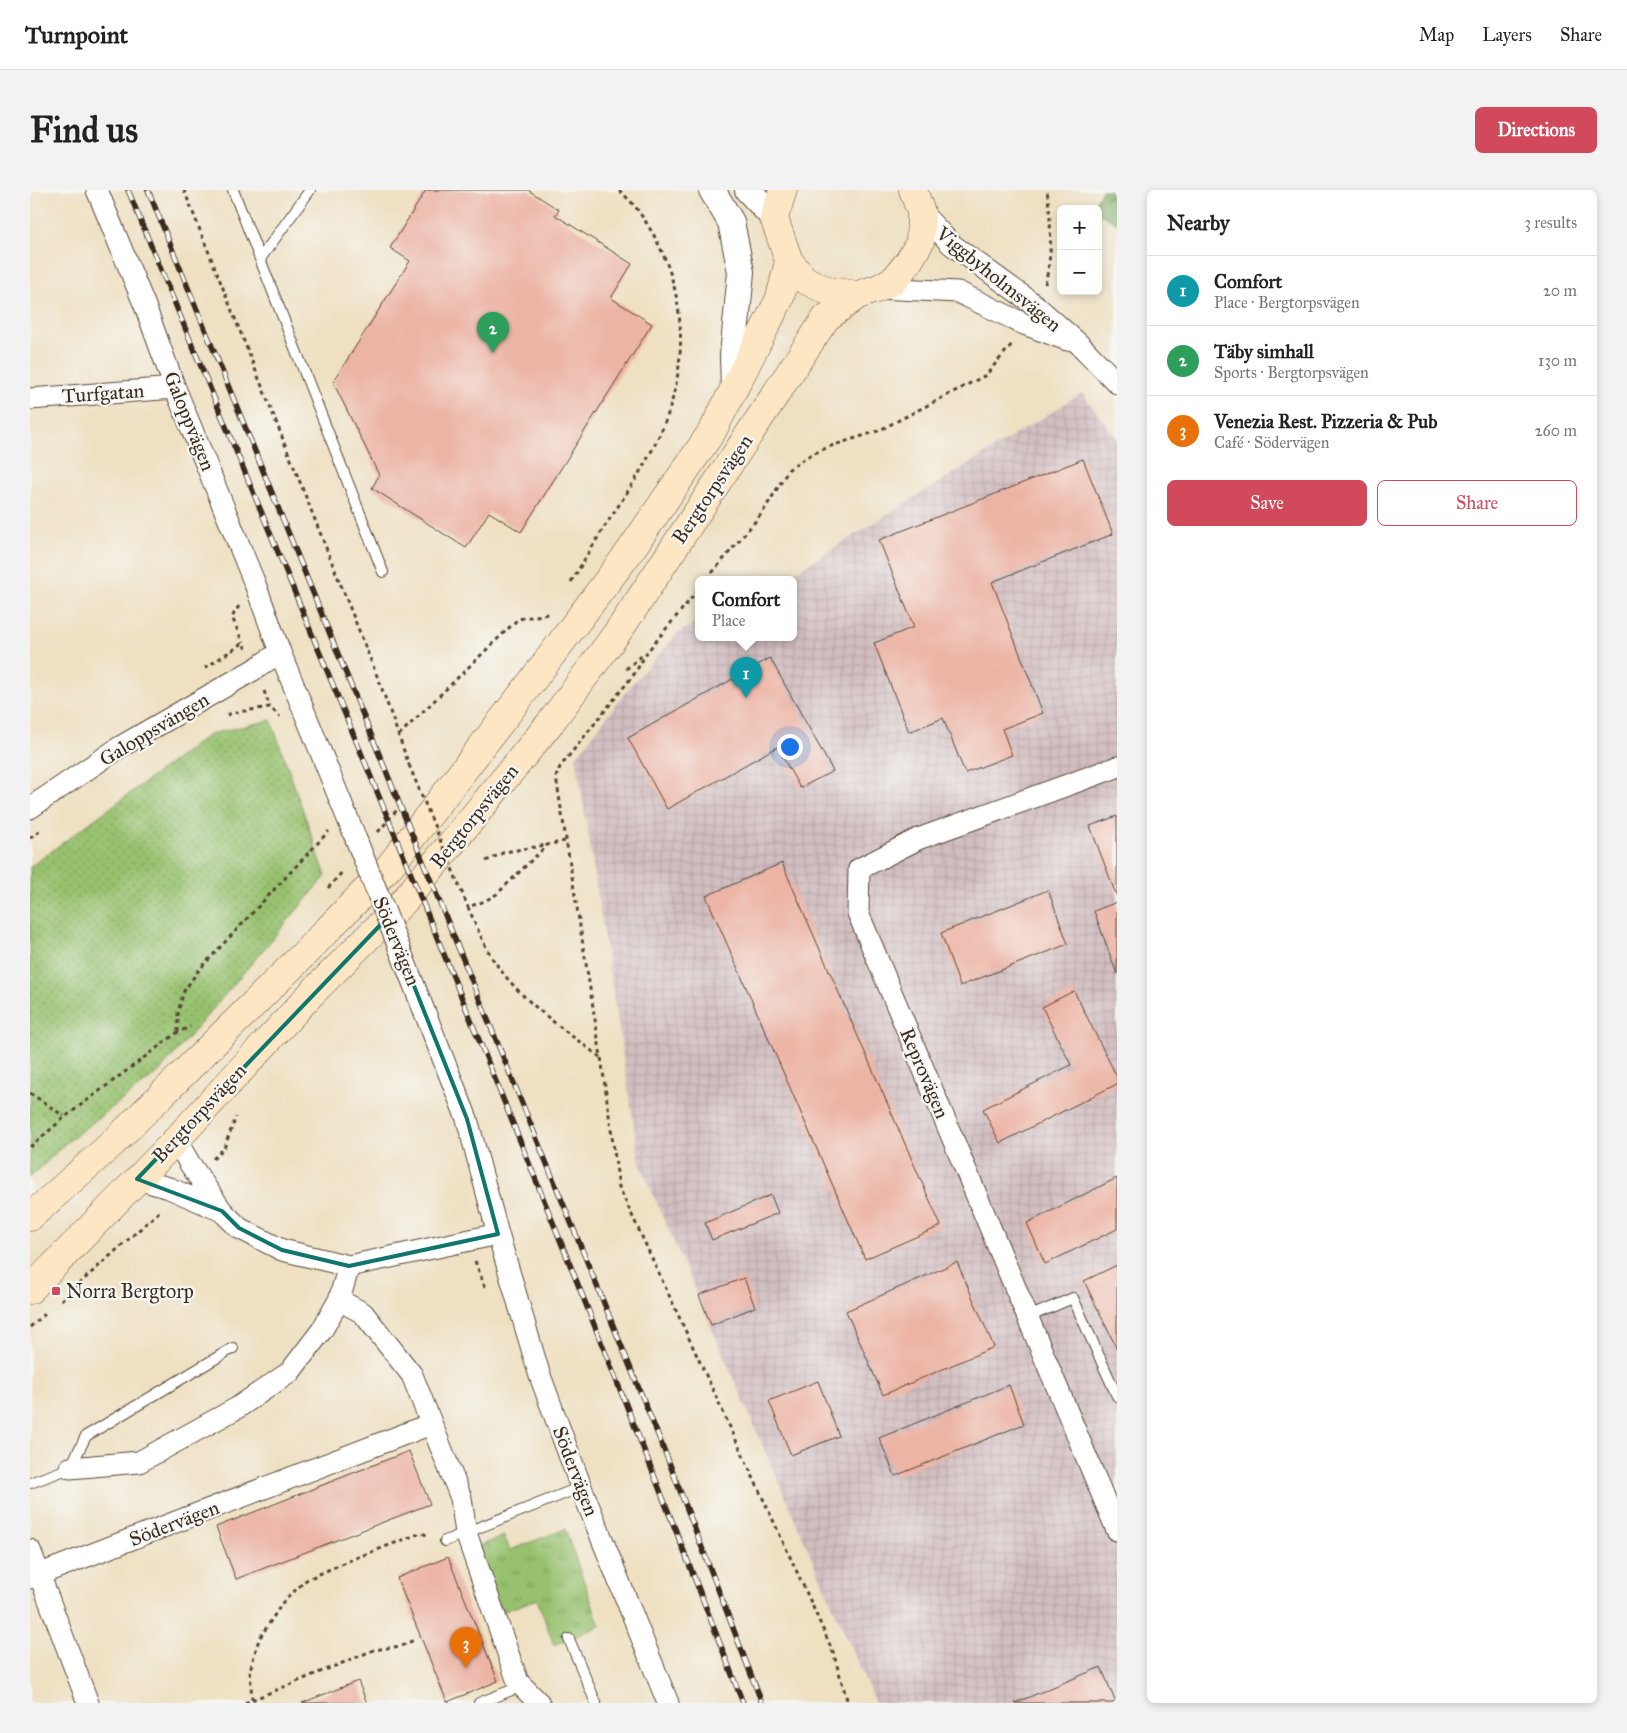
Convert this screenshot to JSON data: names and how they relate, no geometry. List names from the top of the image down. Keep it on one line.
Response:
{"streets":{"main road":["Bergtorpsvägen"],"street":["Viggbyholmsvägen","Turfgatan","Galoppvägen","Galoppsvängen","Södervägen","Reprovägen"]},"crossings":[["Viggbyholmsvägen","Bergtorpsvägen"],["Turfgatan","Galoppvägen"],["Galoppvägen","Galoppsvängen"],["Galoppvägen","Södervägen"],["Galoppsvängen","Södervägen"]],"places":{"transit":["Norra Bergtorp"]},"page":{"header":"Turnpoint","nav":["Map","Layers","Share"],"buttons":["Directions",["Save","Share"]],"title":"Find us","heading":["Nearby","3 results"],"map_buttons":["+","−"],"list":[{"mark":"1","name":"Comfort","note":"Place · Bergtorpsvägen","value":"20 m"},{"mark":"2","name":"Täby simhall","note":"Sports · Bergtorpsvägen","value":"130 m"},{"mark":"3","name":"Venezia Rest. Pizzeria & Pub","note":"Café · Södervägen","value":"260 m"}],"pins":["2","1","3"],"popup":["Comfort","Place"]}}
